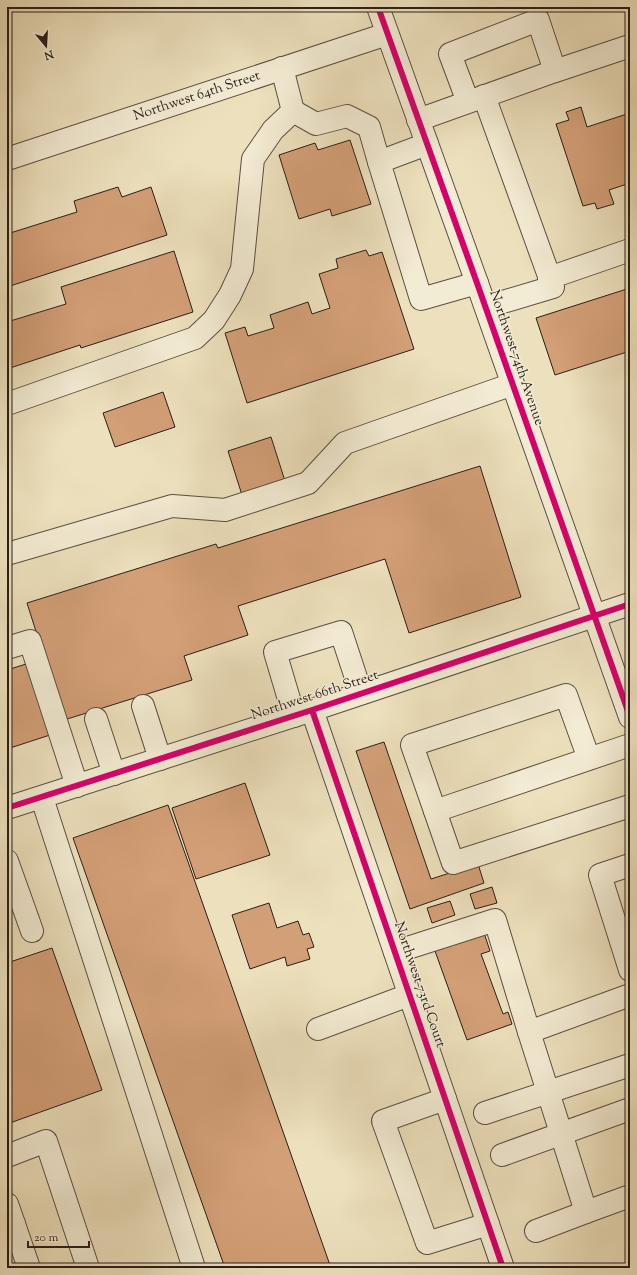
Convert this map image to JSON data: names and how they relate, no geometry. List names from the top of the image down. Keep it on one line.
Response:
{"streets":{"street":["Northwest 64th Street","Northwest 74th Avenue","Northwest 66th Street","Northwest 73rd Court"]},"crossings":[["Northwest 64th Street","Northwest 74th Avenue"],["Northwest 74th Avenue","Northwest 66th Street"],["Northwest 66th Street","Northwest 73rd Court"]],"scale_bar":"20 m","north":"bottom"}
